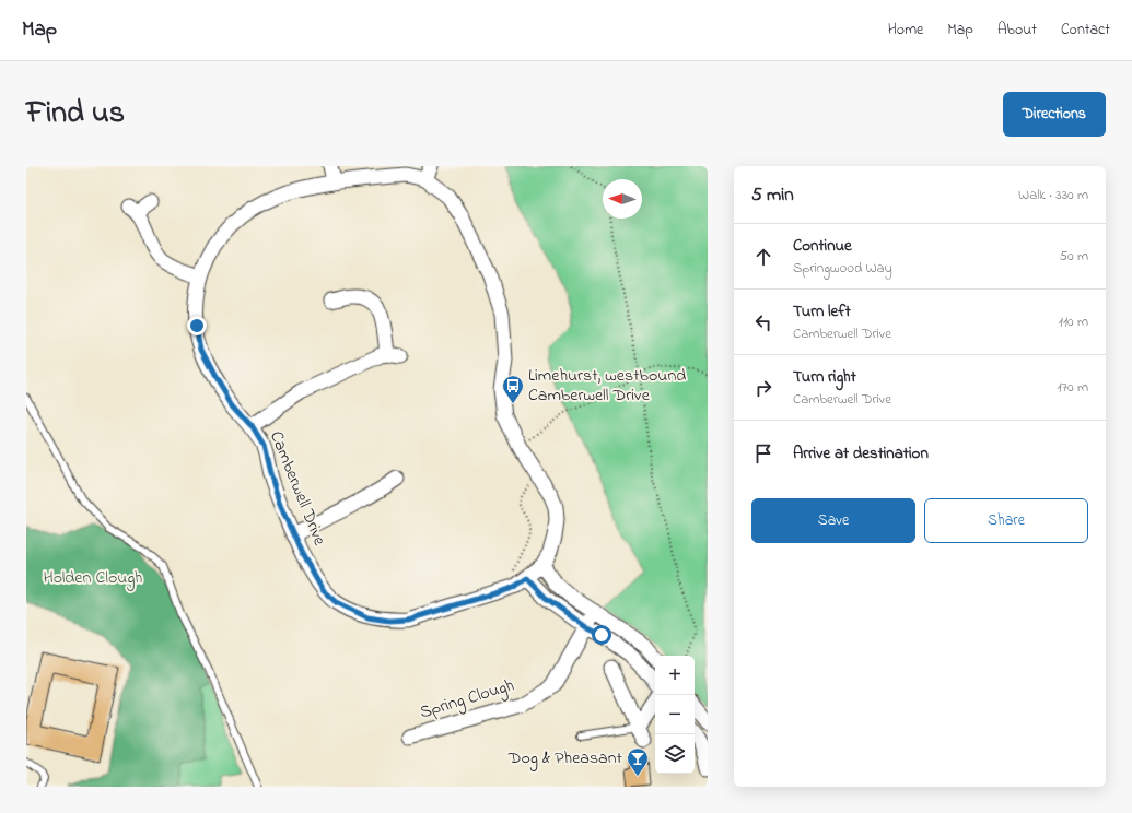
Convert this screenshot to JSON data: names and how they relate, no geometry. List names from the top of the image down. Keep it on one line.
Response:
{"streets":{"street":["Camberwell Drive","Spring Clough"]},"parks":["Holden Clough"],"places":{"bus stop":["Limehurst, westbound Camberwell Drive"],"bar":["Dog & Pheasant"]},"north":"left","page":{"header":"Map","nav":["Home","Map","About","Contact"],"title":"Find us","buttons":["Directions",["Save","Share"]],"heading":["5 min","Walk · 330 m"],"list":[["Continue","Springwood Way","50 m"],["Turn left","Camberwell Drive","110 m"],["Turn right","Camberwell Drive","170 m"],"Arrive at destination"],"map_buttons":["+","−"]}}
